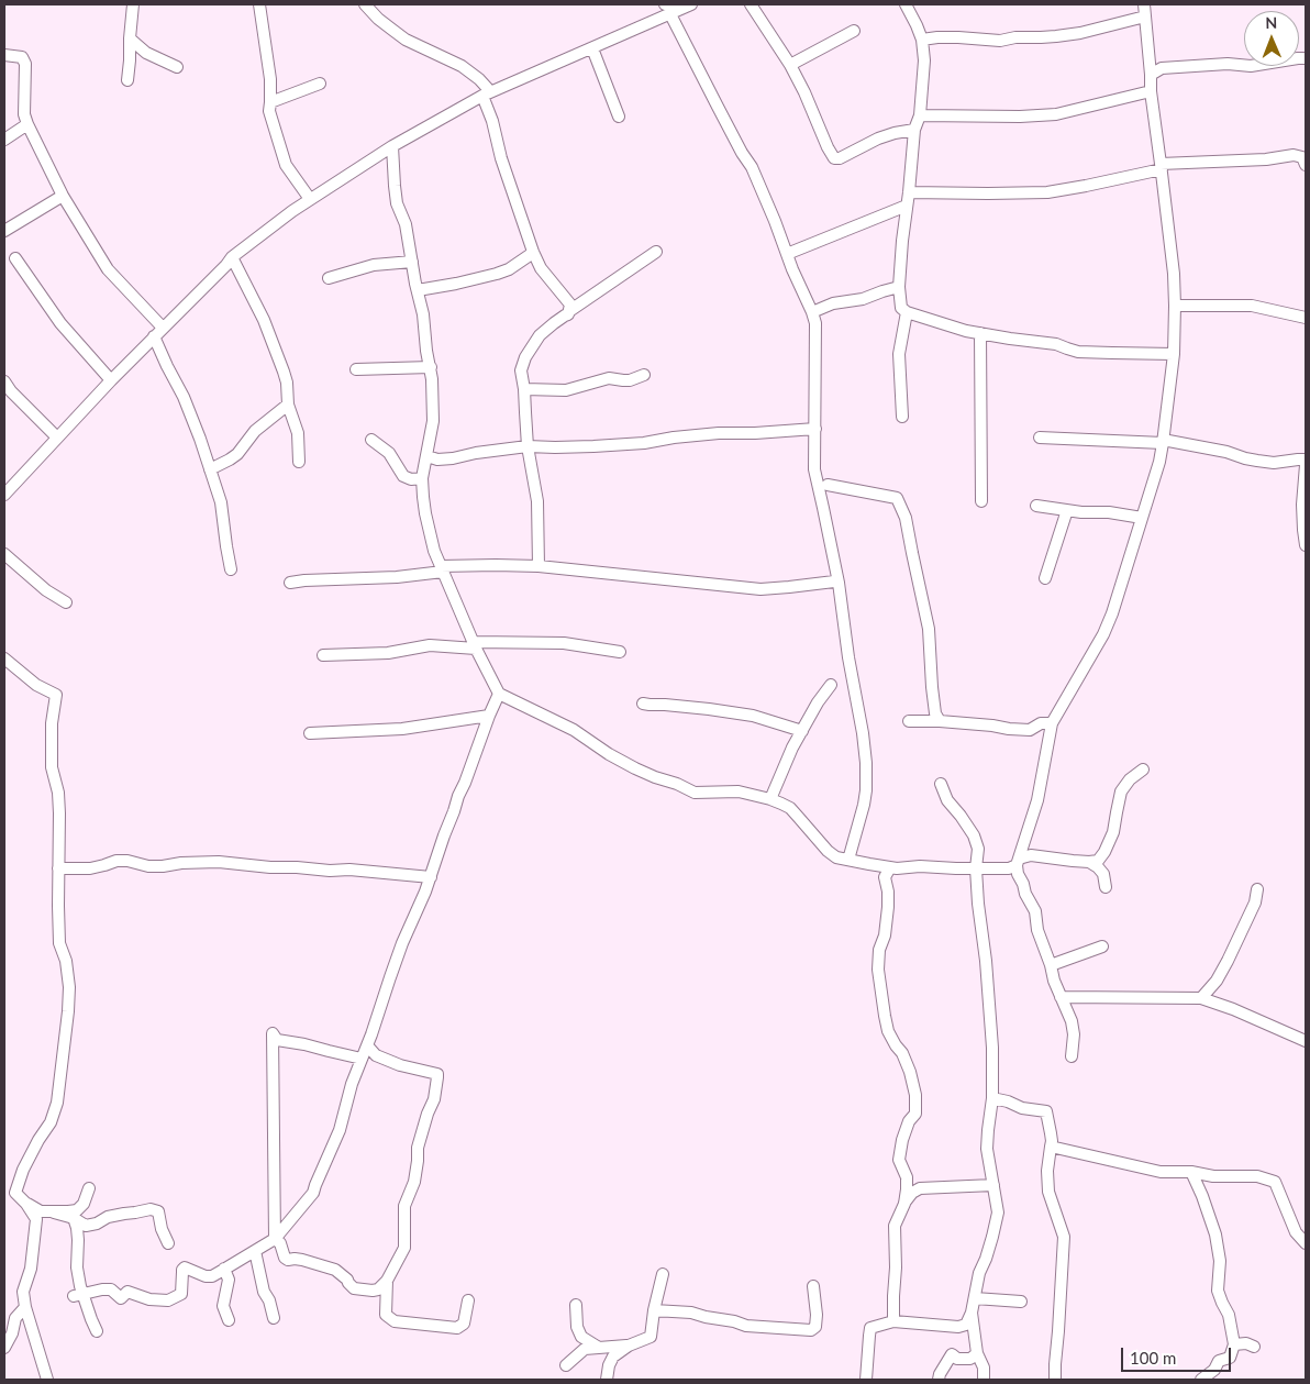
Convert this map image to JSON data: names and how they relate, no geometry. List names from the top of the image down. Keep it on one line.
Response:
{"scale_bar":"100 m","north":"top"}
